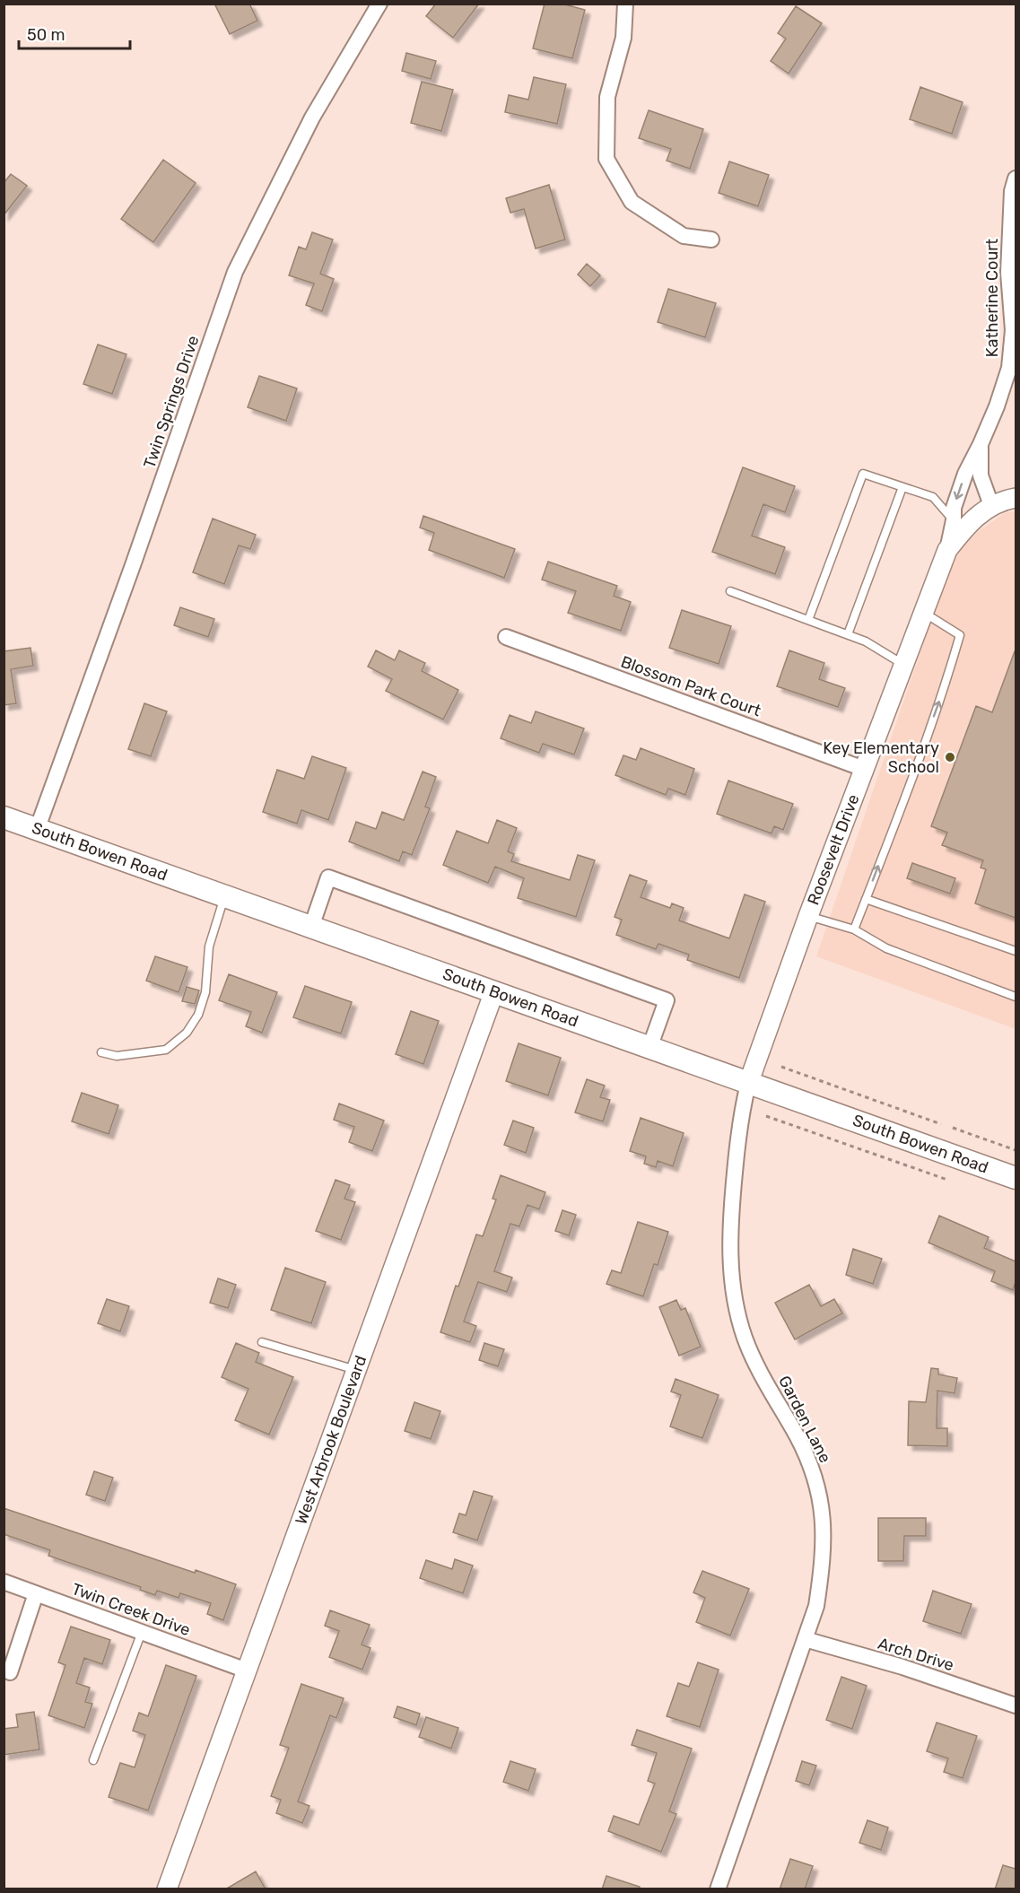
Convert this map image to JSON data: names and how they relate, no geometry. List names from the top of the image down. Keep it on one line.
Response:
{"streets":{"main road":["South Bowen Road"],"street":["Katherine Court","Twin Springs Drive","Blossom Park Court","Roosevelt Drive","Garden Lane","West Arbrook Boulevard","Twin Creek Drive","Arch Drive"]},"crossings":[["Katherine Court","Roosevelt Drive"],["Twin Springs Drive","South Bowen Road"],["Blossom Park Court","Roosevelt Drive"],["Roosevelt Drive","South Bowen Road"],["Roosevelt Drive","Garden Lane"],["South Bowen Road","Garden Lane"],["South Bowen Road","West Arbrook Boulevard"],["Garden Lane","Arch Drive"],["West Arbrook Boulevard","Twin Creek Drive"]],"places":["Key Elementary School"],"scale_bar":"50 m"}
